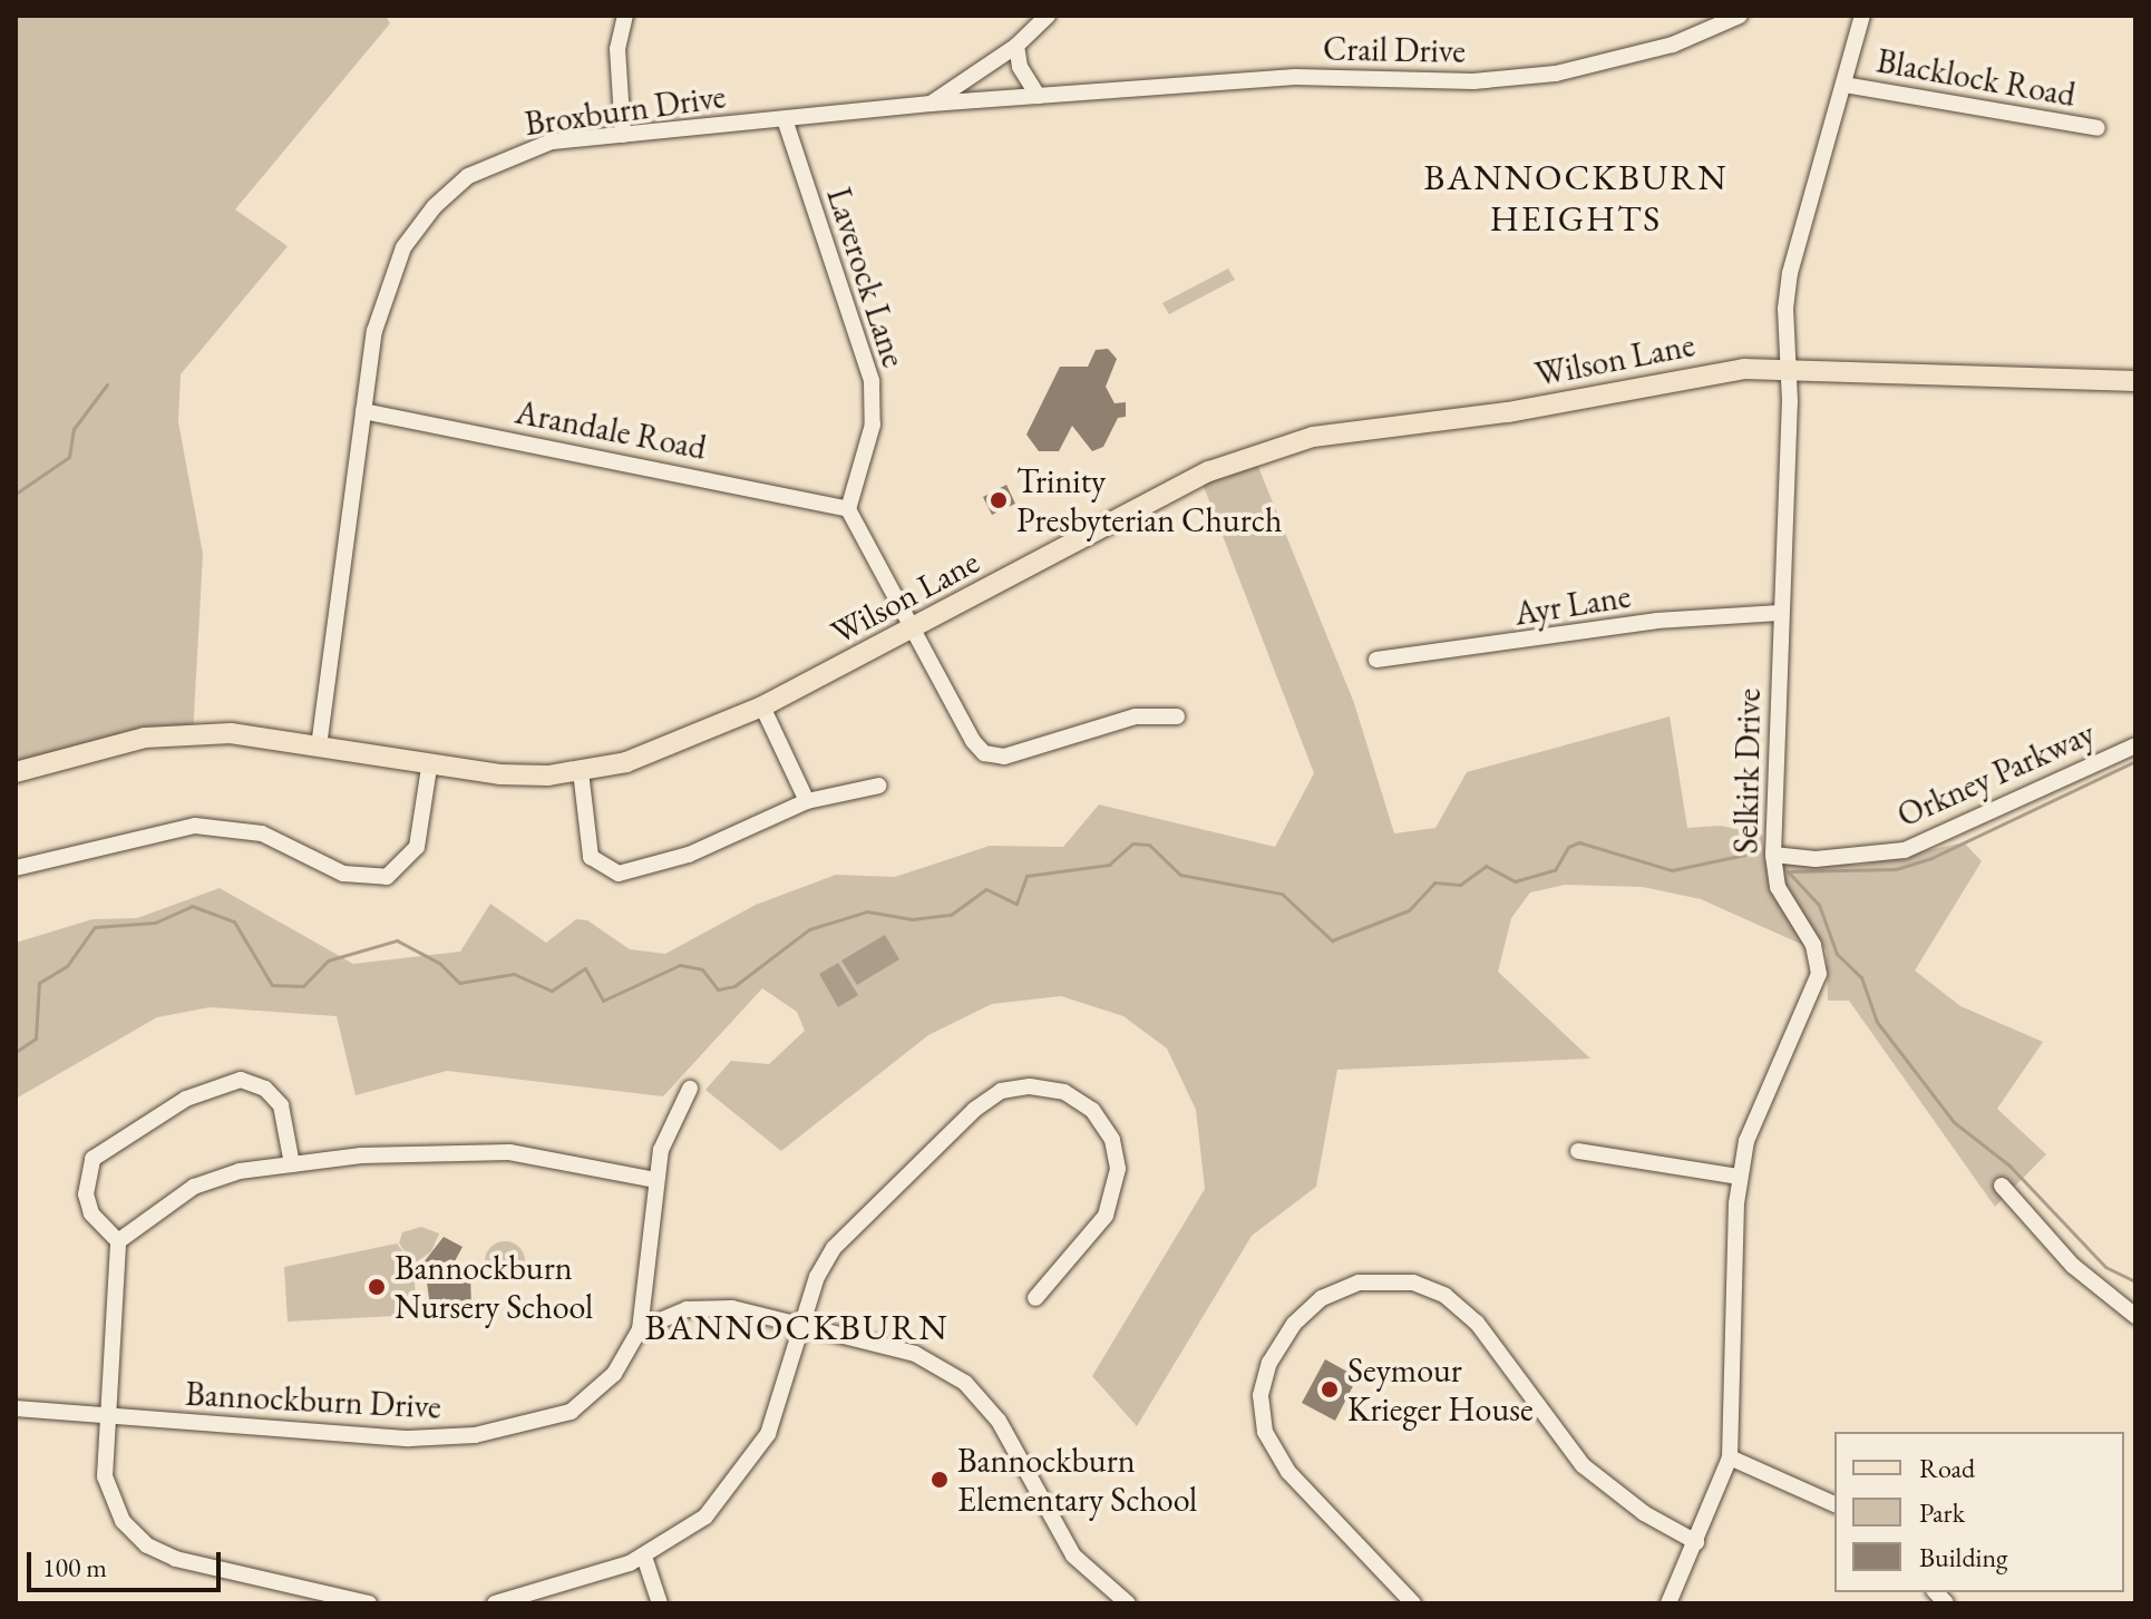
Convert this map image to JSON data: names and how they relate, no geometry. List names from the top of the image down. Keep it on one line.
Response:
{"streets":{"main road":["Wilson Lane"],"street":["Crail Drive","Blacklock Road","Broxburn Drive","Laverock Lane","Arandale Road","Ayr Lane","Selkirk Drive","Orkney Parkway","Bannockburn Drive"]},"crossings":[["Crail Drive","Broxburn Drive"],["Blacklock Road","Selkirk Drive"],["Broxburn Drive","Laverock Lane"],["Broxburn Drive","Wilson Lane"],["Broxburn Drive","Arandale Road"],["Laverock Lane","Arandale Road"],["Wilson Lane","Selkirk Drive"],["Ayr Lane","Selkirk Drive"],["Selkirk Drive","Orkney Parkway"]],"districts":["BANNOCKBURN HEIGHTS","BANNOCKBURN"],"places":["Trinity Presbyterian Church","Bannockburn Nursery School","Seymour Krieger House","Bannockburn Elementary School"],"legend":["Road","Park","Building"],"scale_bar":"100 m"}
